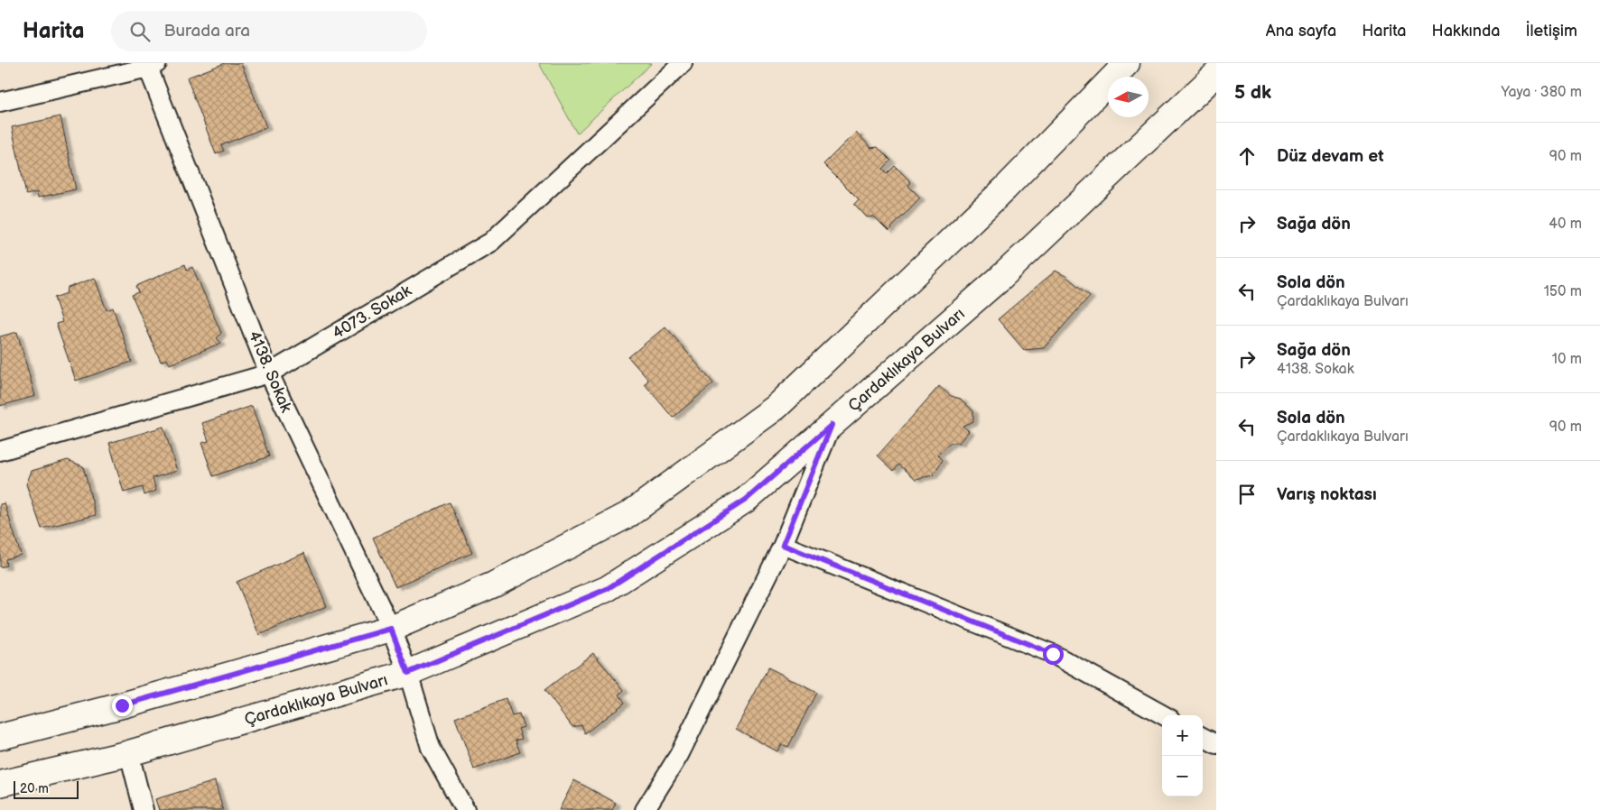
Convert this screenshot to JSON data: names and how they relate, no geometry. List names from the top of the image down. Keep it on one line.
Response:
{"streets":{"main road":["Çardaklıkaya Bulvarı"],"street":["4073. Sokak","4138. Sokak"]},"crossings":[["4073. Sokak","4138. Sokak"],["Çardaklıkaya Bulvarı","4138. Sokak"]],"scale_bar":"20 m","north":"left","page":{"header":"Harita","search":"Burada ara","nav":["Ana sayfa","Harita","Hakkında","İletişim"],"heading":["5 dk","Yaya · 380 m"],"list":[["Düz devam et","90 m"],["Sağa dön","40 m"],["Sola dön","Çardaklıkaya Bulvarı","150 m"],["Sağa dön","4138. Sokak","10 m"],["Sola dön","Çardaklıkaya Bulvarı","90 m"],"Varış noktası"],"map_buttons":["+","−"],"scale":"20 m"}}
